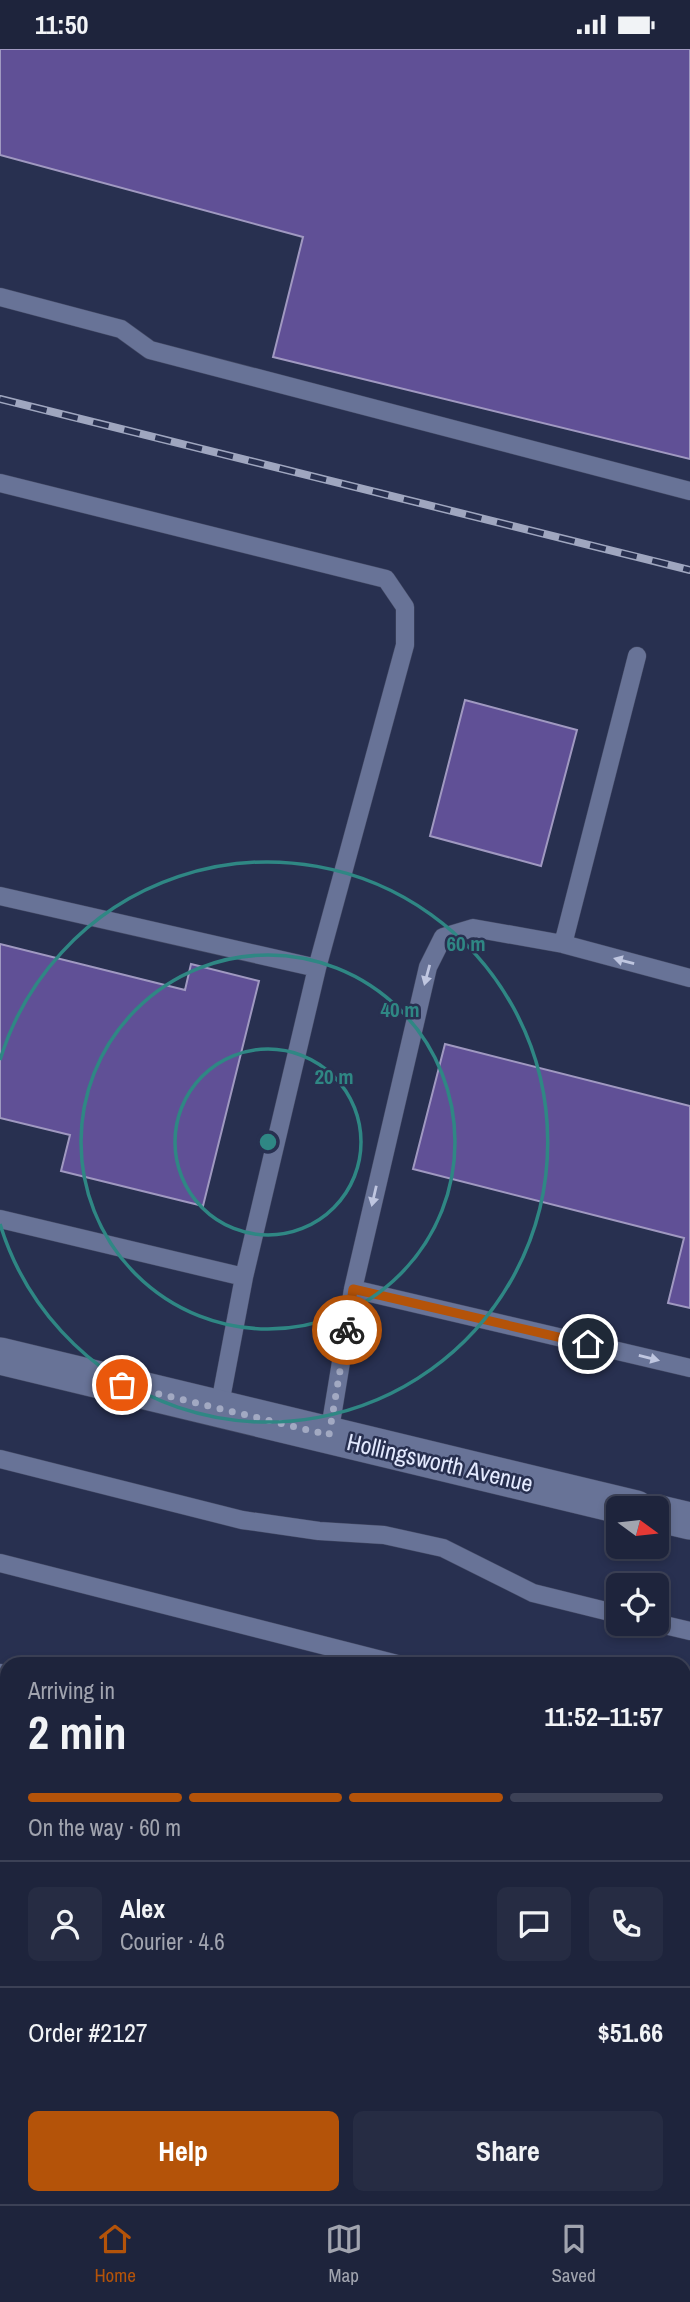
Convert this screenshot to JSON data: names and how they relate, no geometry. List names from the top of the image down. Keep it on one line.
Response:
{"streets":{"street":["Hollingsworth Avenue"]},"north":"right","page":{"status":"11:50","heading":["2 min","Arriving in","11:52–11:57"],"panel":["Alex","Courier · 4.6","Order #2127","$51.66"],"bar":"On the way · 60 m","buttons":["Help","Share"],"tabs":["Home","Map","Saved"]},"rings":["60 m","40 m","20 m"]}
